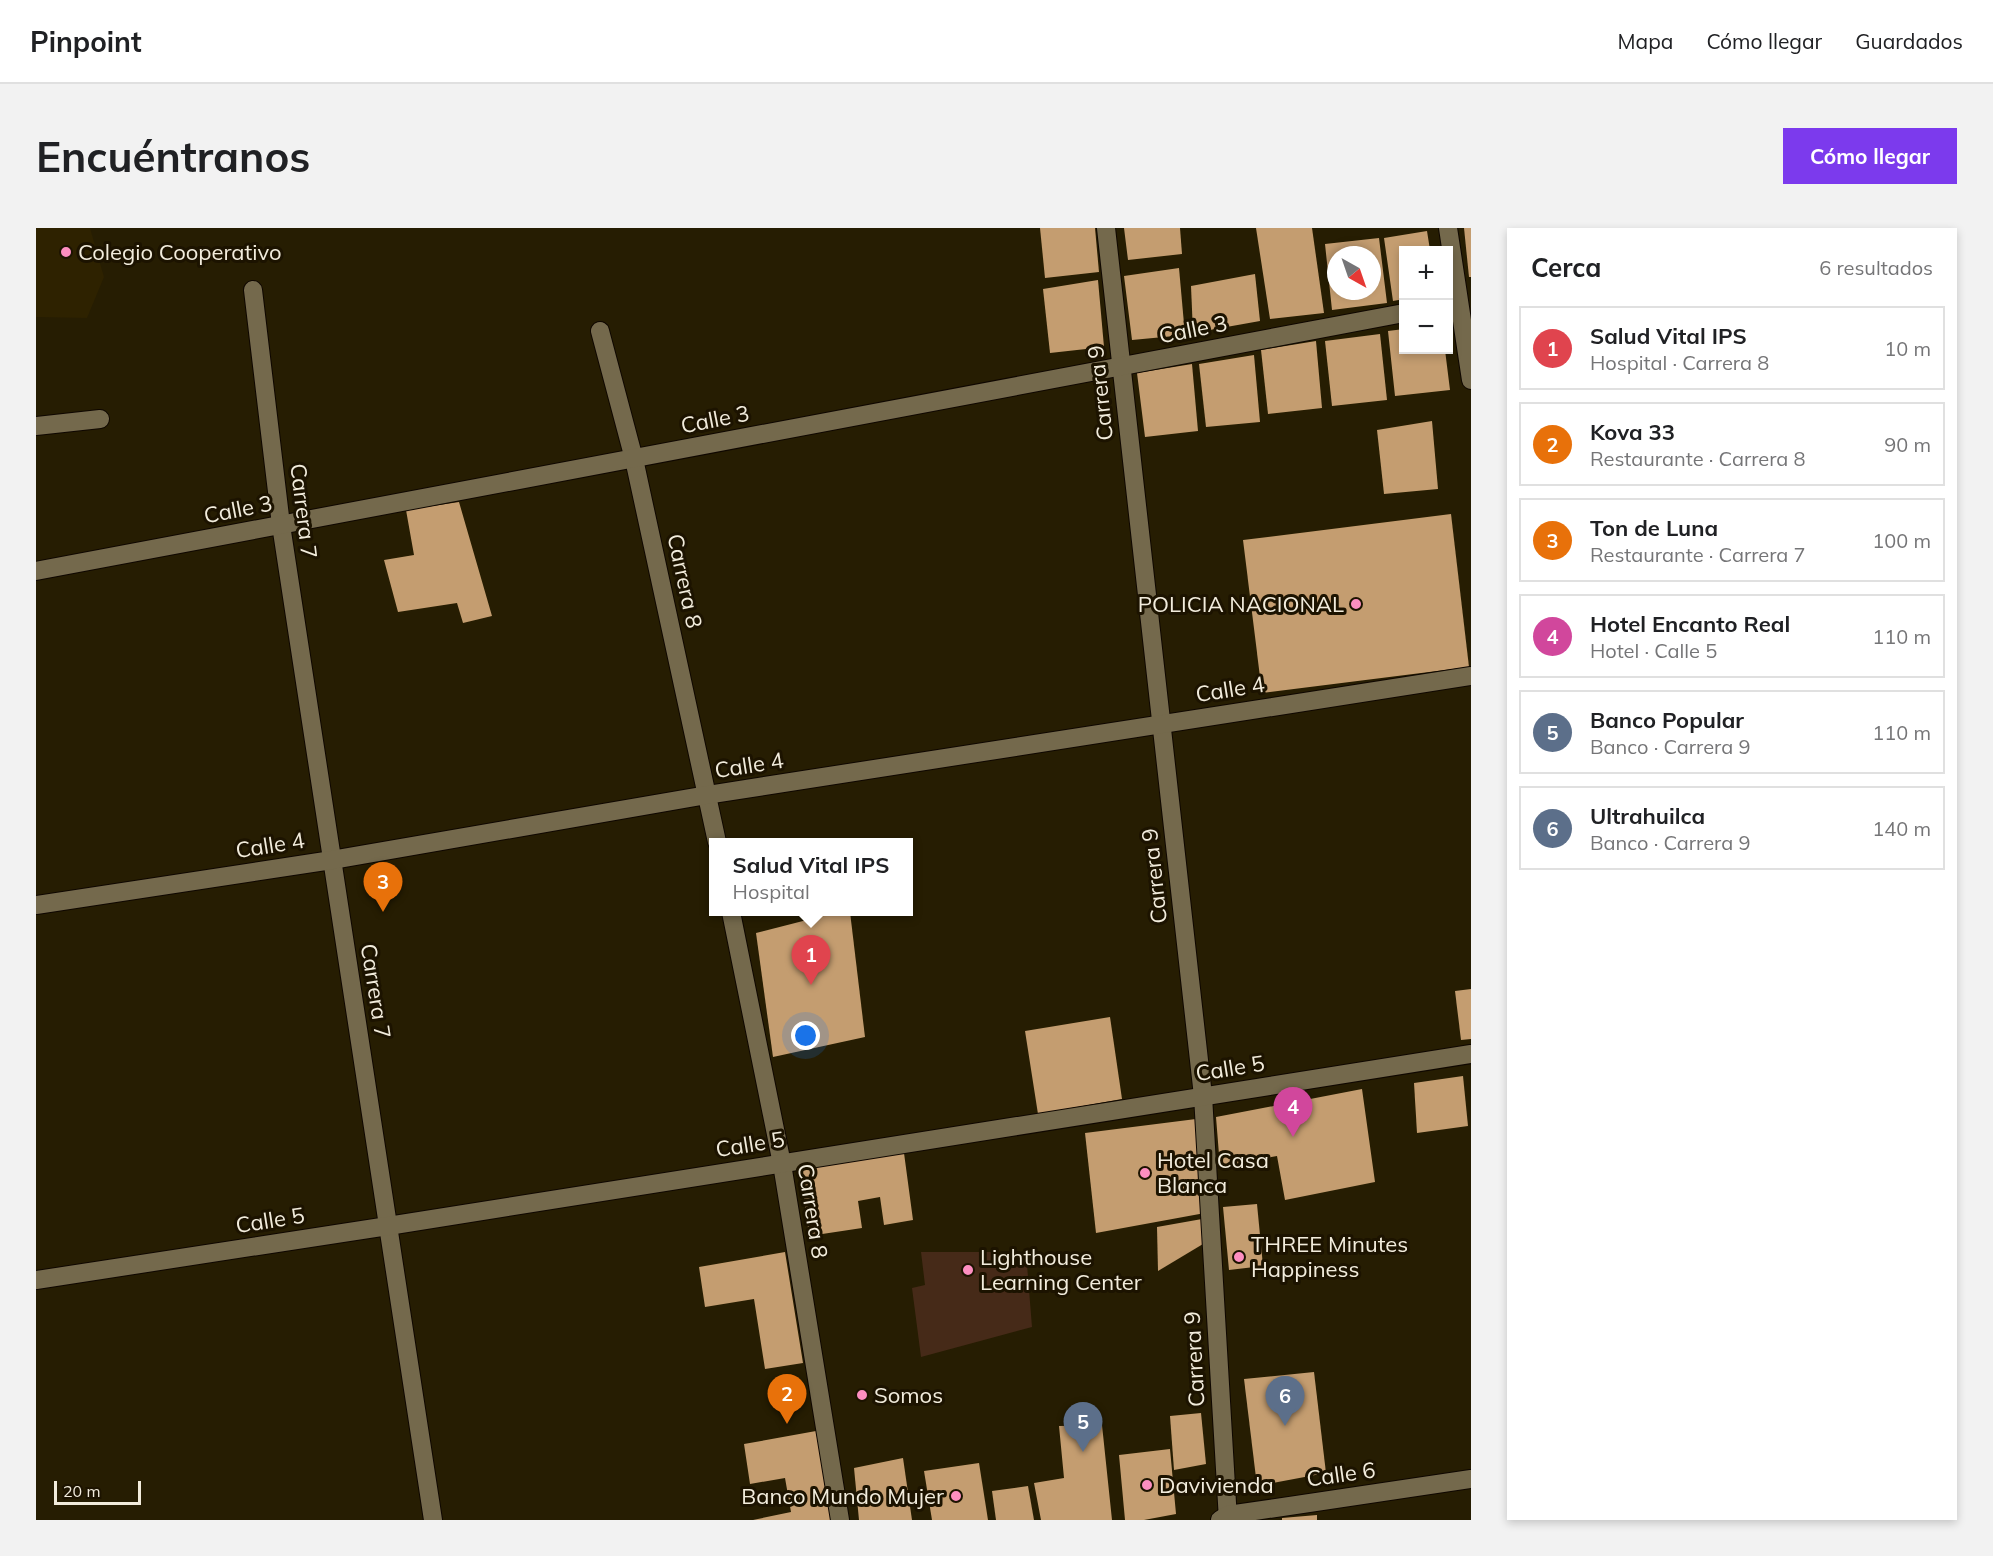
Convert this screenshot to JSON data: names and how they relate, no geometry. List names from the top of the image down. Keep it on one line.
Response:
{"streets":{"street":["Calle 3","Carrera 9","Carrera 7","Carrera 8","Calle 4","Calle 5","Calle 6"]},"crossings":[["Calle 3","Carrera 9"],["Calle 3","Carrera 7"],["Calle 3","Carrera 8"],["Carrera 9","Calle 4"],["Carrera 9","Calle 5"],["Carrera 9","Calle 6"],["Carrera 7","Calle 4"],["Carrera 7","Calle 5"],["Carrera 8","Calle 4"],["Carrera 8","Calle 5"]],"places":["Colegio Cooperativo","POLICIA NACIONAL","Hotel Casa Blanca","THREE Minutes Happiness","Lighthouse Learning Center","Somos","Davivienda","Banco Mundo Mujer"],"scale_bar":"20 m","north":"bottom right","page":{"header":"Pinpoint","nav":["Mapa","Cómo llegar","Guardados"],"buttons":"Cómo llegar","title":"Encuéntranos","heading":["Cerca","6 resultados"],"map_buttons":["+","−"],"list":[{"mark":"1","name":"Salud Vital IPS","note":"Hospital · Carrera 8","value":"10 m"},{"mark":"2","name":"Kova 33","note":"Restaurante · Carrera 8","value":"90 m"},{"mark":"3","name":"Ton de Luna","note":"Restaurante · Carrera 7","value":"100 m"},{"mark":"4","name":"Hotel Encanto Real","note":"Hotel · Calle 5","value":"110 m"},{"mark":"5","name":"Banco Popular","note":"Banco · Carrera 9","value":"110 m"},{"mark":"6","name":"Ultrahuilca","note":"Banco · Carrera 9","value":"140 m"}],"popup":["Salud Vital IPS","Hospital"],"pins":["3","1","4","2","6","5"],"scale":"20 m"}}
